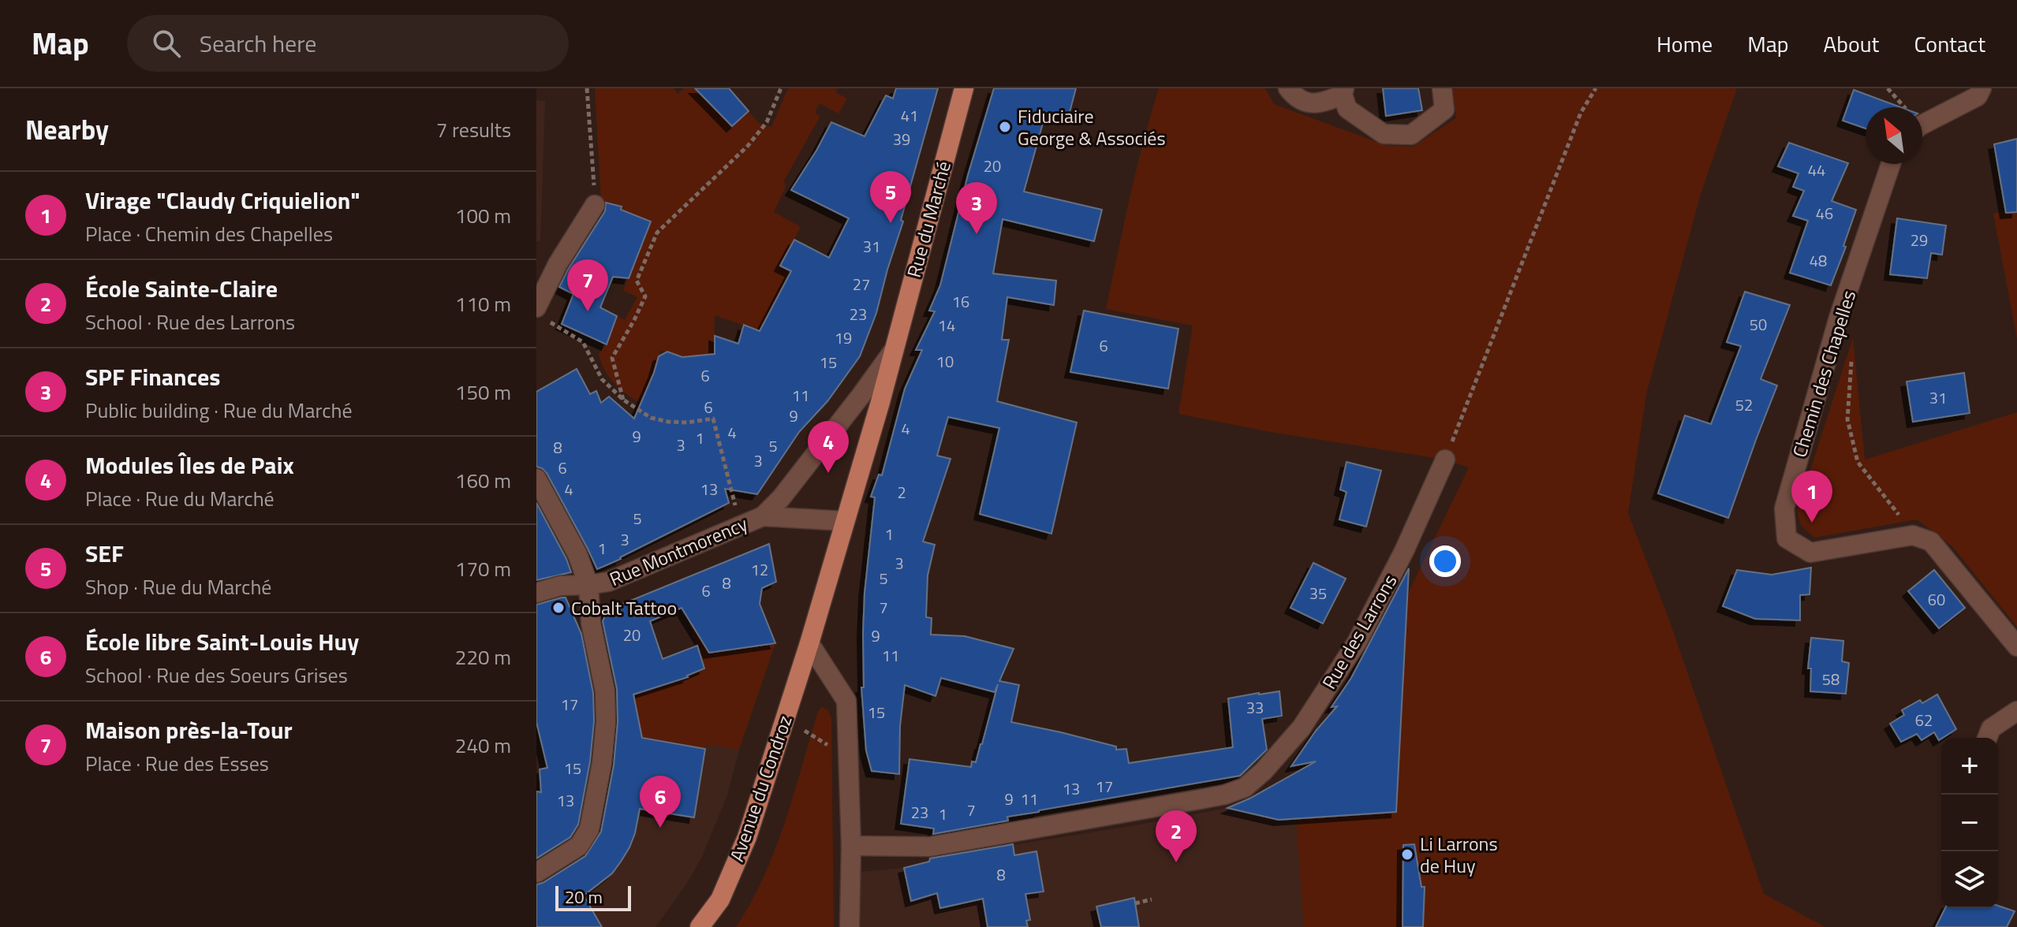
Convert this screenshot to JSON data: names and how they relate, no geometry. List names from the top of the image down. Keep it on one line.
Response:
{"streets":{"main road":["Rue du Marché","Avenue du Condroz"],"street":["Chemin des Chapelles","Rue Montmorency","Rue des Larrons"]},"crossings":[["Rue du Marché","Rue Montmorency"],["Rue du Marché","Avenue du Condroz"],["Rue Montmorency","Avenue du Condroz"]],"places":["Fiduciaire George & Associés","Cobalt Tattoo","Li Larrons de Huy"],"house_numbers":["41","39","20","44","46","29","31","48","27","16","23","50","14","19","6","10","15","6","11","31","52","6","9","4","4","9","1","3","5","8","3","6","4","13","2","5","1","3","1","3","12","5","8","6","35","60","7","20","9","11","58","17","33","15","62","15","17","13","9","11","13","7","23","1","8"],"scale_bar":"20 m","north":"top left","page":{"header":"Map","search":"Search here","nav":["Home","Map","About","Contact"],"heading":["Nearby","7 results"],"list":[{"mark":"1","name":"Virage \"Claudy Criquielion\"","note":"Place · Chemin des Chapelles","value":"100 m"},{"mark":"2","name":"École Sainte-Claire","note":"School · Rue des Larrons","value":"110 m"},{"mark":"3","name":"SPF Finances","note":"Public building · Rue du Marché","value":"150 m"},{"mark":"4","name":"Modules Îles de Paix","note":"Place · Rue du Marché","value":"160 m"},{"mark":"5","name":"SEF","note":"Shop · Rue du Marché","value":"170 m"},{"mark":"6","name":"École libre Saint-Louis Huy","note":"School · Rue des Soeurs Grises","value":"220 m"},{"mark":"7","name":"Maison près-la-Tour","note":"Place · Rue des Esses","value":"240 m"}],"pins":["5","3","7","4","1","6","2"],"map_buttons":["+","−"],"scale":"20 m"}}
